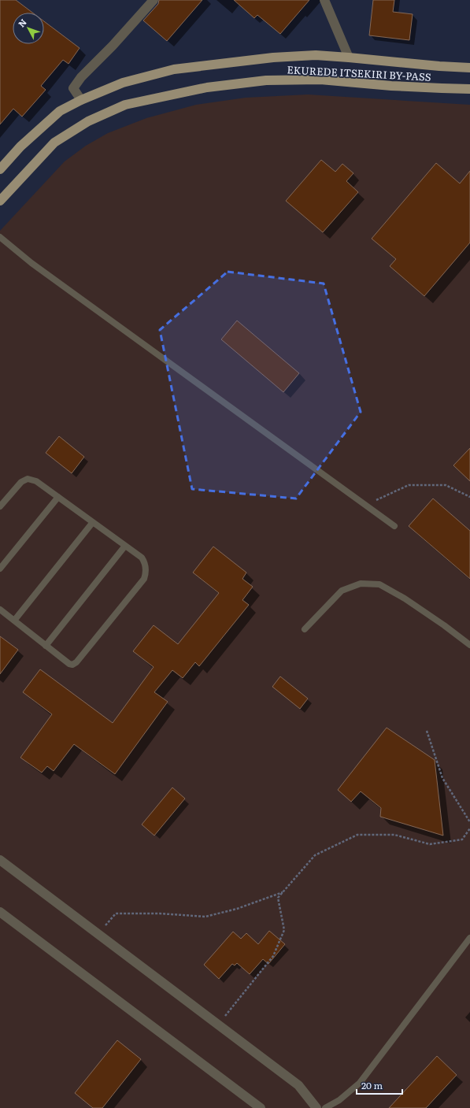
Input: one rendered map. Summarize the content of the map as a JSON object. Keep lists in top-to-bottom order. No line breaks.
{"streets":{"main road":["EKUREDE ITSEKIRI BY-PASS"]},"scale_bar":"20 m","north":"top left"}
